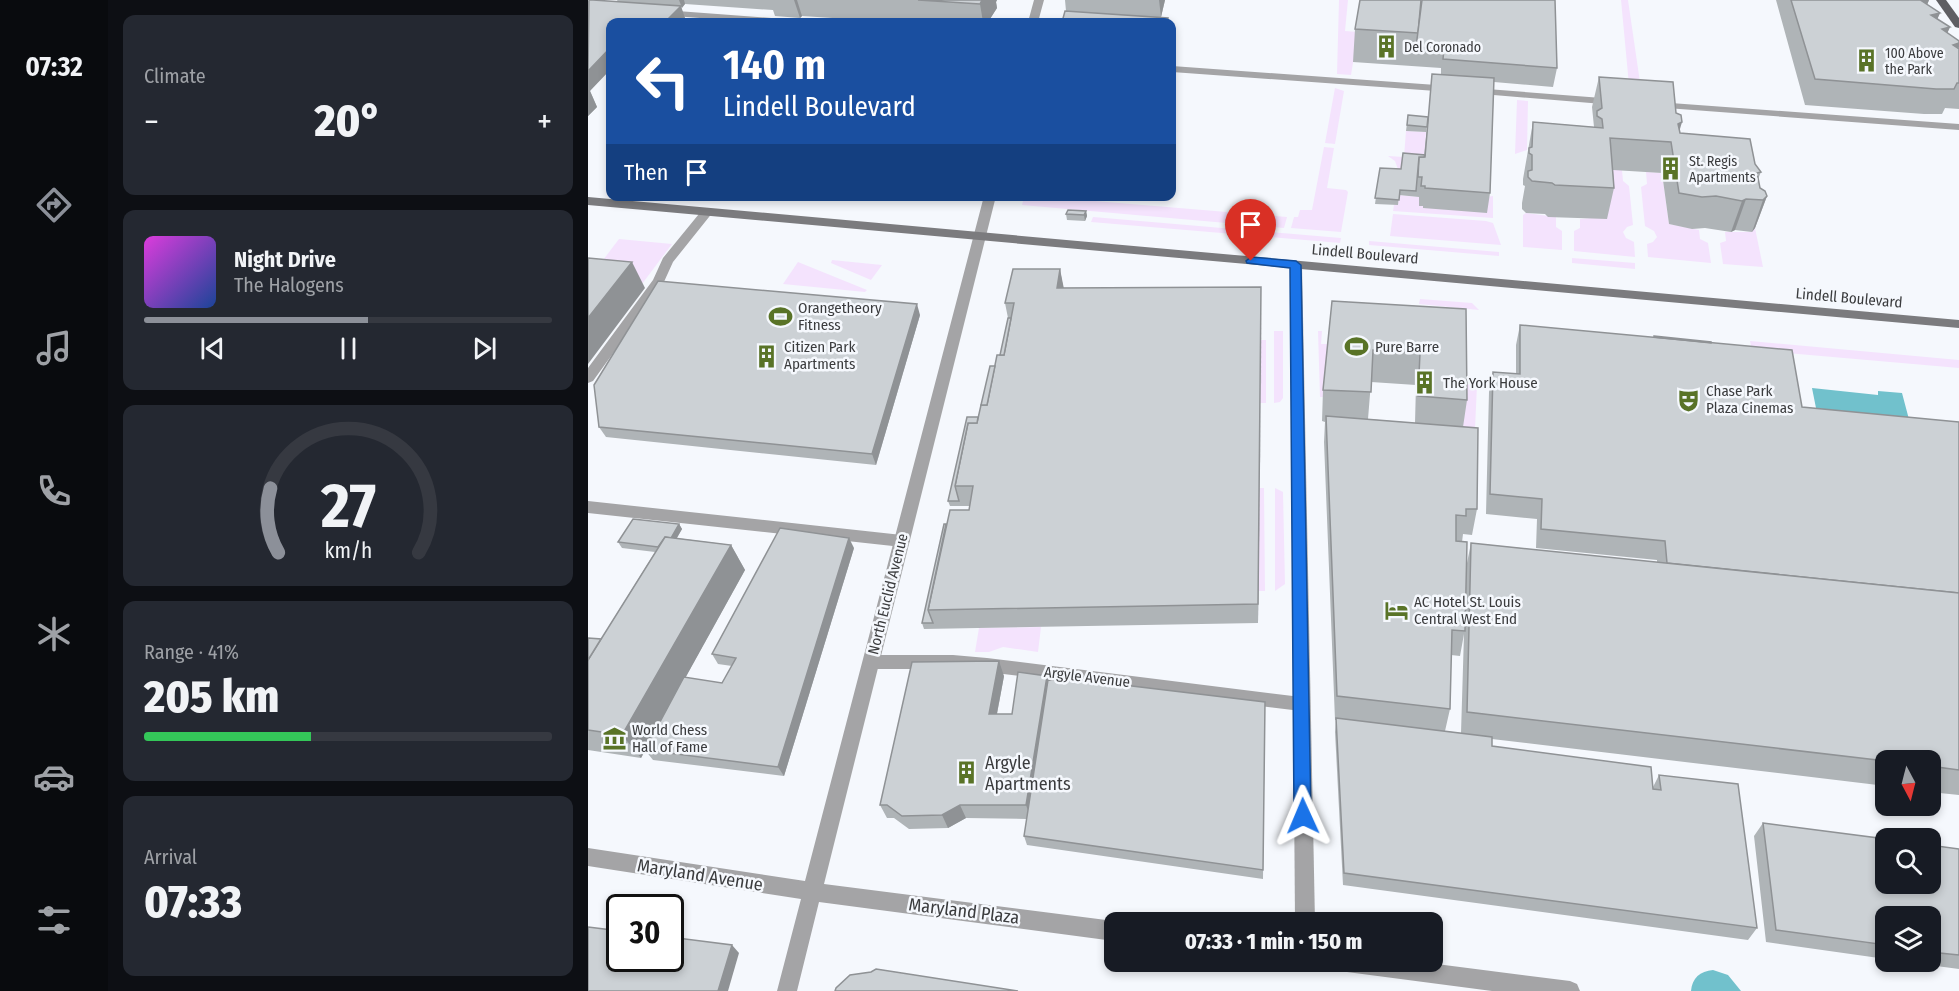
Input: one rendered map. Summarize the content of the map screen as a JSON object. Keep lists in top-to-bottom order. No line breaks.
{"streets":{"main road":["Lindell Boulevard"],"street":["North Euclid Avenue","Argyle Avenue","Maryland Avenue","Maryland Plaza"]},"crossings":[["Lindell Boulevard","North Euclid Avenue"],["North Euclid Avenue","Argyle Avenue"],["North Euclid Avenue","Maryland Avenue"],["North Euclid Avenue","Maryland Plaza"],["Maryland Avenue","Maryland Plaza"]],"places":{"building":["Del Coronado","100 Above the Park","St. Regis Apartments","Citizen Park Apartments","The York House","Argyle Apartments"],"sports":["Orangetheory Fitness","Pure Barre"],"theatre":["Chase Park Plaza Cinemas"],"hotel":["AC Hotel St. Louis Central West End"],"museum":["World Chess Hall of Fame"]},"north":"bottom","page":{"tabs":"07:32","tile":["Climate",["Range · 41%","205 km"],["Arrival","07:33"]],"turn":["140 m","Lindell Boulevard"],"heat":["−","20°","+"],"then":"Then","song":["Night Drive","The Halogens"],"limit":"30","trip":"07:33 · 1 min · 150 m","gauge":["27","km/h"]}}
